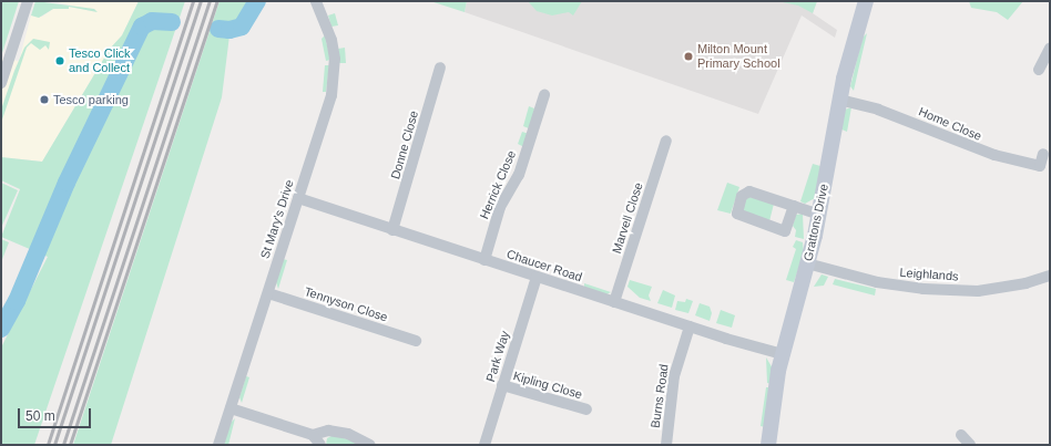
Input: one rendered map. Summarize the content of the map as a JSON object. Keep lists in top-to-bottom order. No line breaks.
{"streets":{"street":["Home Close","Donne Close","Herrick Close","Marvell Close","St Mary's Drive","Grattons Drive","Chaucer Road","Leighlands","Tennyson Close","Park Way","Kipling Close","Burns Road"]},"crossings":[["Home Close","Grattons Drive"],["Donne Close","Chaucer Road"],["Herrick Close","Chaucer Road"],["Marvell Close","Chaucer Road"],["St Mary's Drive","Chaucer Road"],["St Mary's Drive","Tennyson Close"],["Grattons Drive","Chaucer Road"],["Grattons Drive","Leighlands"],["Chaucer Road","Park Way"],["Chaucer Road","Burns Road"],["Park Way","Kipling Close"]],"places":["Milton Mount Primary School","Tesco Click and Collect","Tesco parking"],"scale_bar":"50 m"}
